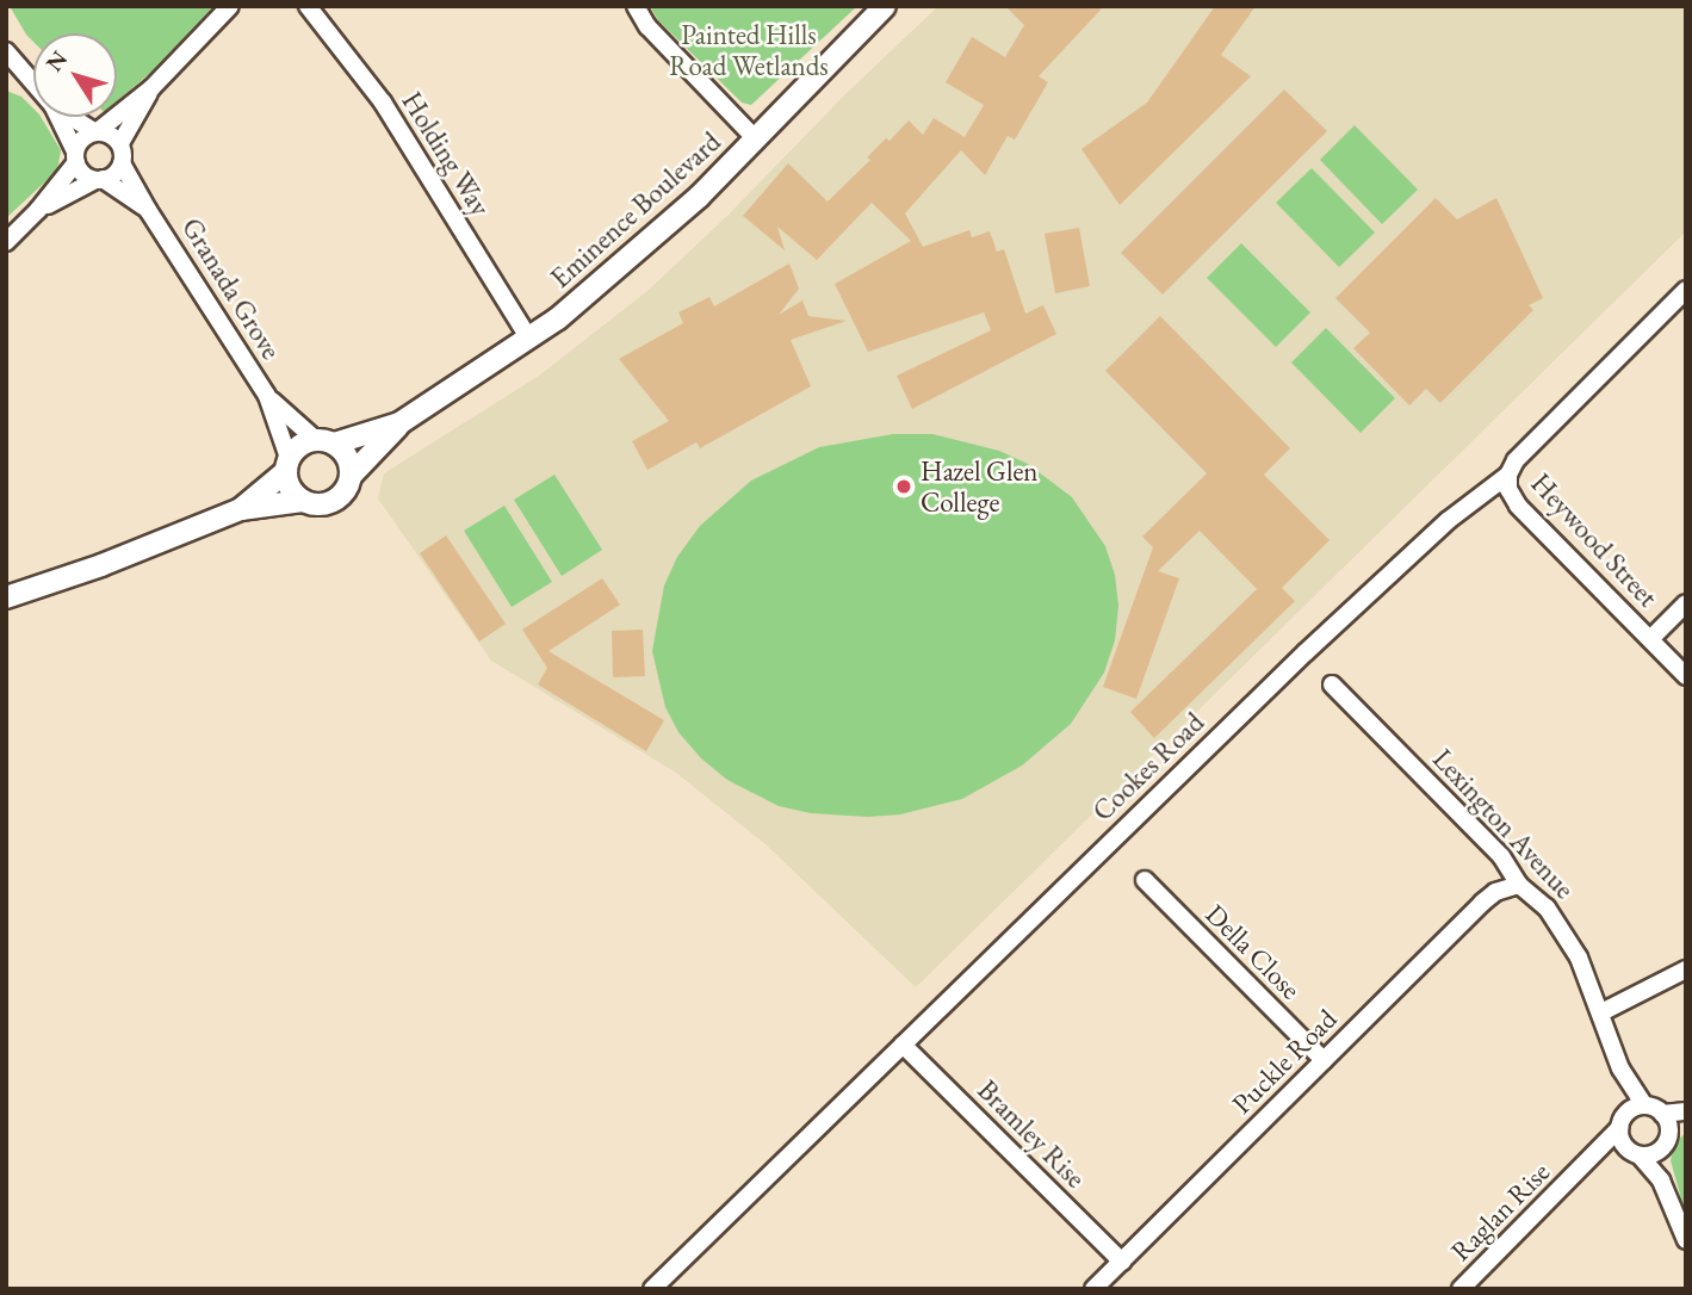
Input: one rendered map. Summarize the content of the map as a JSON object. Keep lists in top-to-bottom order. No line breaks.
{"streets":{"street":["Holding Way","Eminence Boulevard","Granada Grove","Heywood Street","Cookes Road","Lexington Avenue","Della Close","Puckle Road","Bramley Rise","Raglan Rise"]},"crossings":[["Holding Way","Eminence Boulevard"],["Eminence Boulevard","Granada Grove"],["Heywood Street","Cookes Road"],["Cookes Road","Bramley Rise"],["Lexington Avenue","Puckle Road"],["Lexington Avenue","Raglan Rise"],["Della Close","Puckle Road"],["Puckle Road","Bramley Rise"]],"parks":["Painted Hills Road Wetlands"],"places":["Hazel Glen College"],"north":"top left"}
